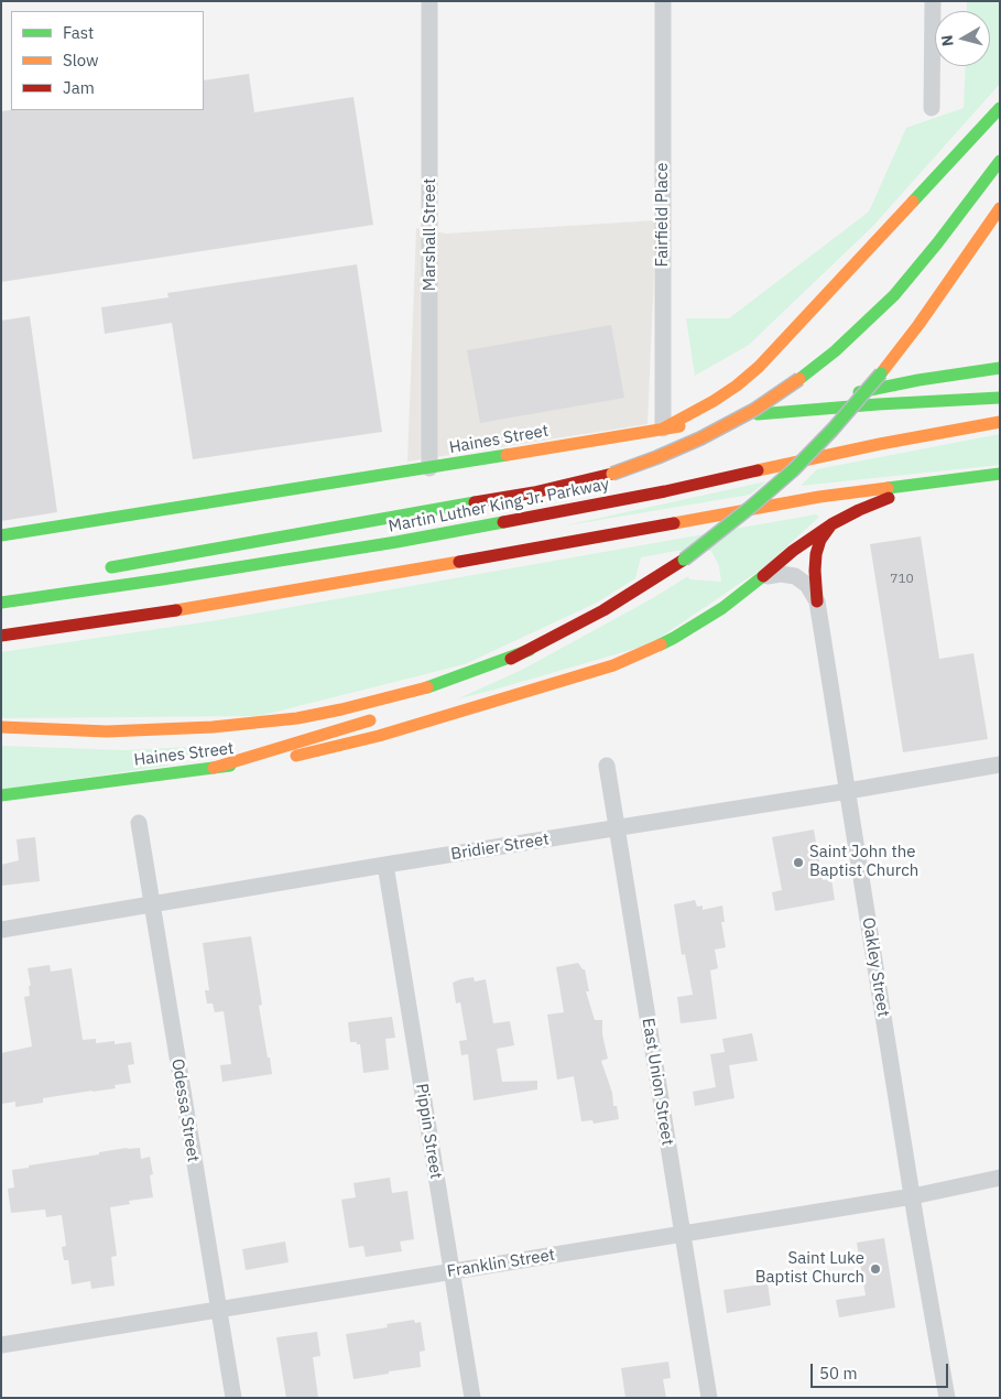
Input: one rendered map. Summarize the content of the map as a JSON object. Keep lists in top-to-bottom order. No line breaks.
{"streets":{"main road":["Haines Street","Martin Luther King Jr. Parkway"],"street":["Fairfield Place","Marshall Street","Bridier Street","Oakley Street","East Union Street","Odessa Street","Pippin Street","Franklin Street"]},"crossings":[["Fairfield Place","Haines Street"],["Marshall Street","Haines Street"],["Haines Street","Oakley Street"],["Bridier Street","Oakley Street"],["Bridier Street","East Union Street"],["Bridier Street","Odessa Street"],["Bridier Street","Pippin Street"],["Oakley Street","Franklin Street"],["East Union Street","Franklin Street"],["Odessa Street","Franklin Street"],["Pippin Street","Franklin Street"]],"places":["Saint John the Baptist Church","Saint Luke Baptist Church"],"house_numbers":["710"],"legend":["Fast","Slow","Jam"],"scale_bar":"50 m","north":"left"}
